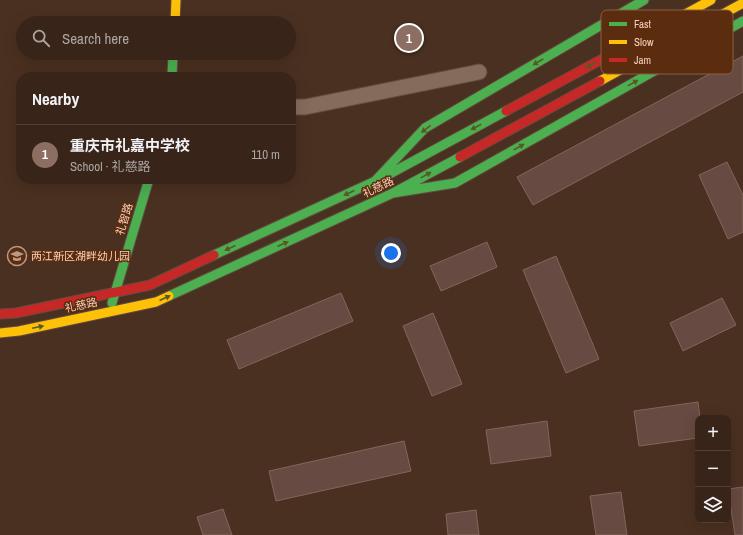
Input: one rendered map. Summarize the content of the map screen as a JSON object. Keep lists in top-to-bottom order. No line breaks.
{"streets":{"main road":["礼慈路","礼智路"]},"crossings":[["礼慈路","礼智路"]],"places":{"school or university":["两江新区湖畔幼儿园"]},"legend":["Fast","Slow","Jam"],"page":{"search":"Search here","pins":"1","heading":"Nearby","list":[{"mark":"1","name":"重庆市礼嘉中学校","note":"School · 礼慈路","value":"110 m"}],"map_buttons":["+","−"]}}
